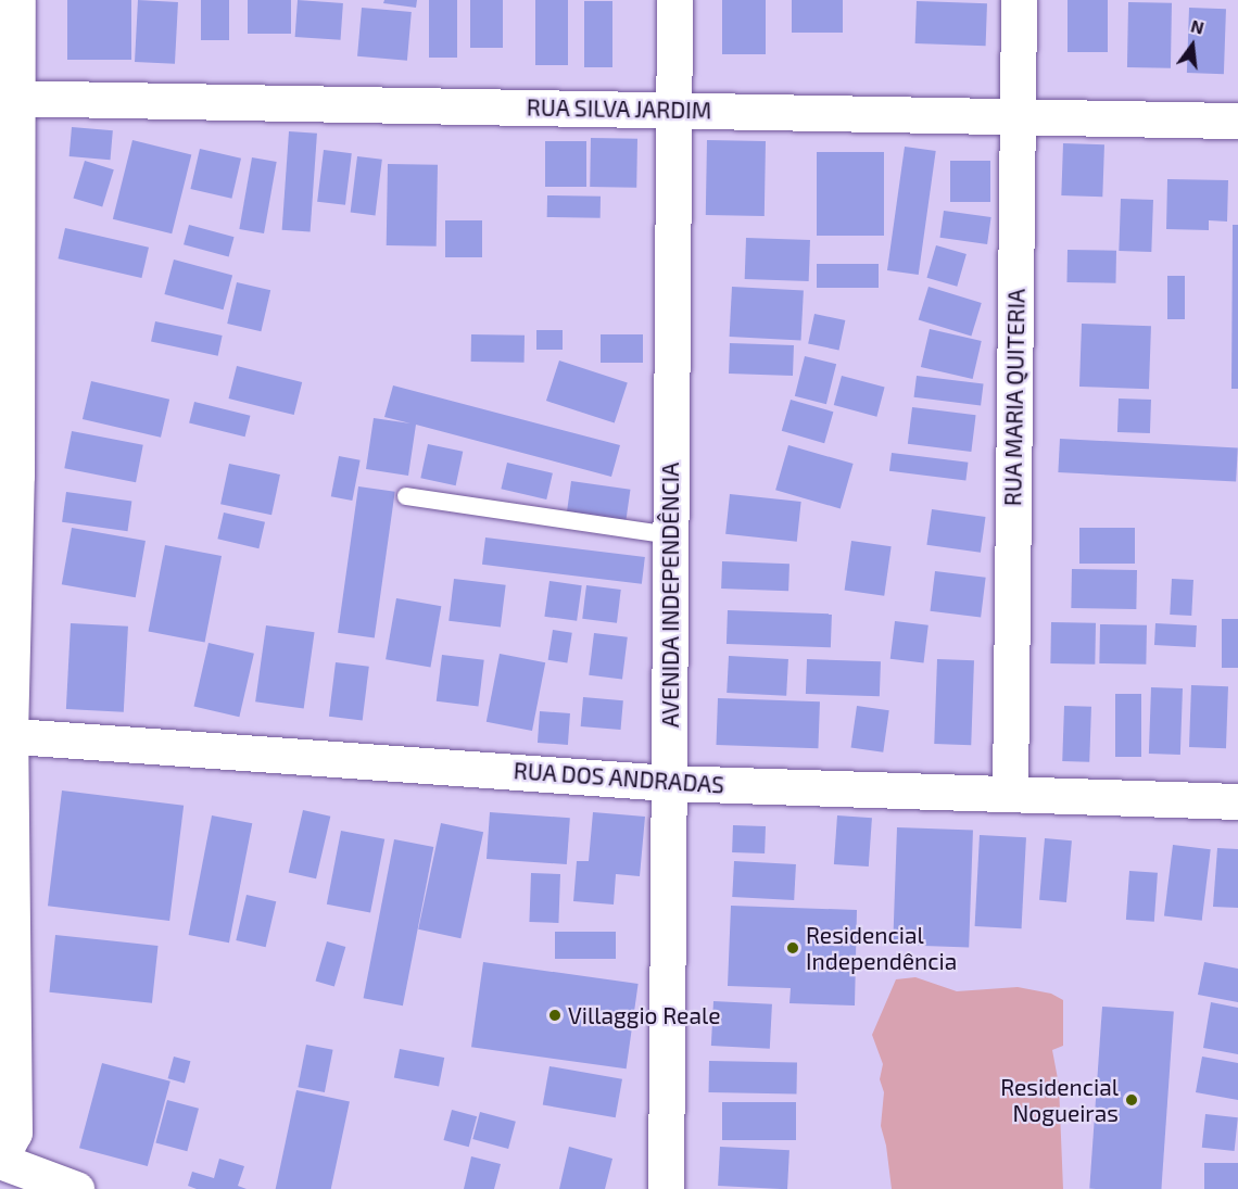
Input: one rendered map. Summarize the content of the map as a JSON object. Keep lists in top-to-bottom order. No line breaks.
{"streets":{"street":["RUA SILVA JARDIM","RUA MARIA QUITERIA","AVENIDA INDEPENDÊNCIA","RUA DOS ANDRADAS"]},"crossings":[["RUA SILVA JARDIM","RUA MARIA QUITERIA"],["RUA SILVA JARDIM","AVENIDA INDEPENDÊNCIA"],["RUA MARIA QUITERIA","RUA DOS ANDRADAS"],["AVENIDA INDEPENDÊNCIA","RUA DOS ANDRADAS"]],"places":["Residencial Independência","Villaggio Reale","Residencial Nogueiras"],"north":"top"}
